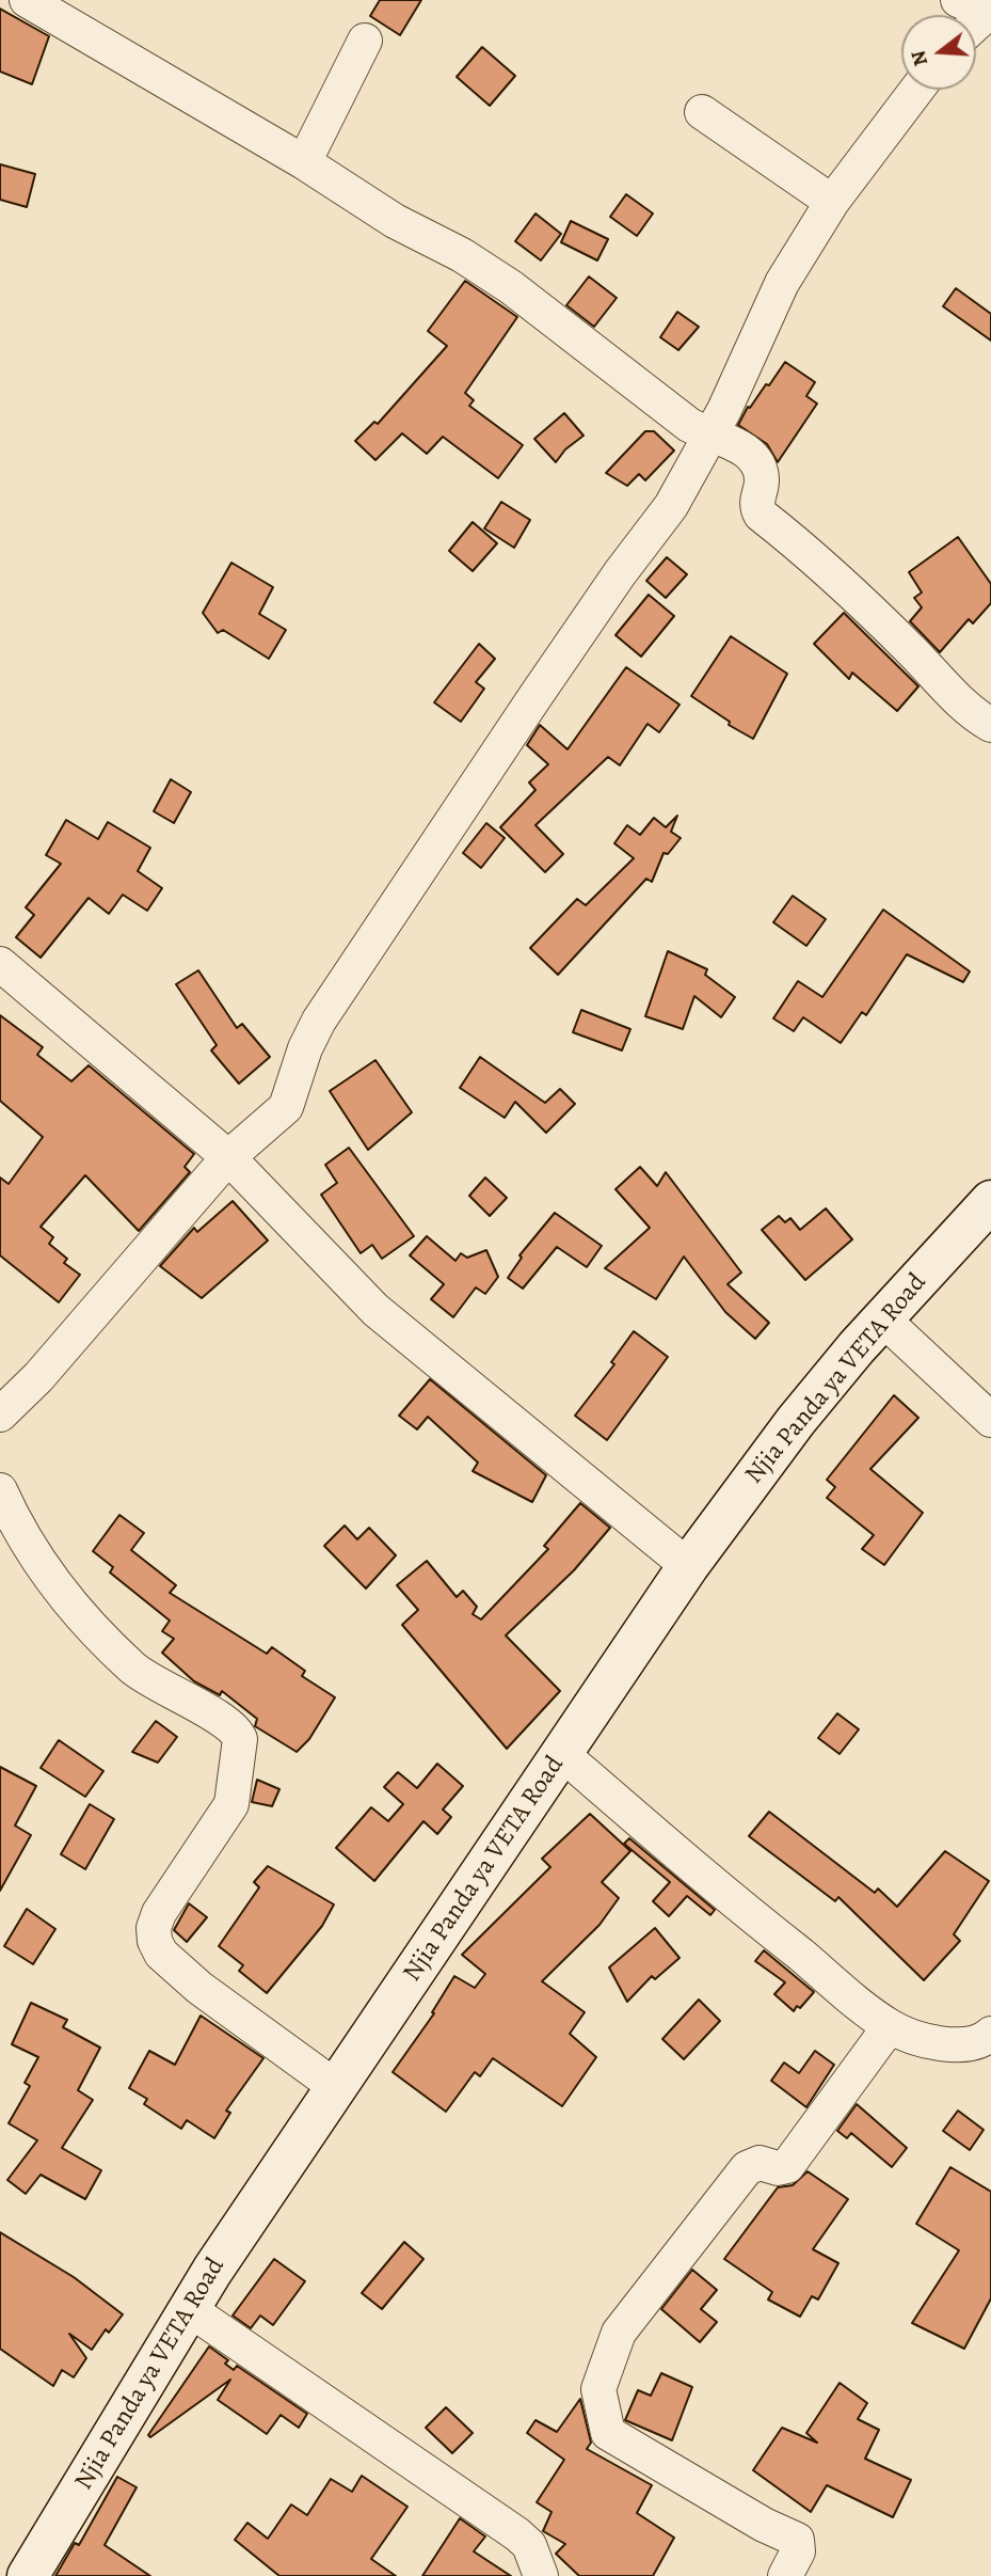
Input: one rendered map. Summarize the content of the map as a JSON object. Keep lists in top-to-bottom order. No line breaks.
{"streets":{"street":["Njia Panda ya VETA Road"]},"north":"left"}
